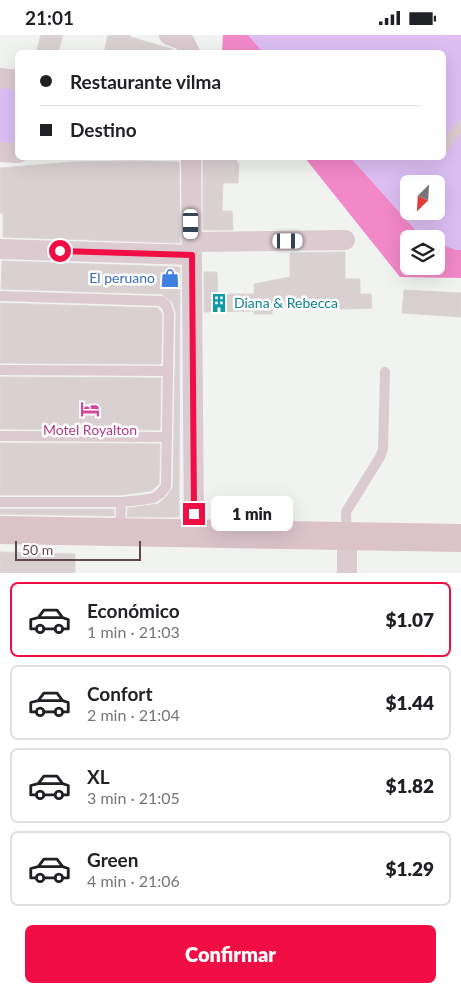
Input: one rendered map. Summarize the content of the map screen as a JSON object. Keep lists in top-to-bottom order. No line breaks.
{"places":{"shop":["El peruano"],"building":["Diana & Rebecca"],"hotel":["Motel Royalton"]},"scale_bar":"50 m","north":"bottom left","page":{"status":"21:01","banner":["Restaurante vilma","Destino"],"bubble":"1 min","scale":"50 m","list":[{"name":"Económico","note":"1 min · 21:03","value":"$1.07"},{"name":"Confort","note":"2 min · 21:04","value":"$1.44"},{"name":"XL","note":"3 min · 21:05","value":"$1.82"},{"name":"Green","note":"4 min · 21:06","value":"$1.29"}],"buttons":"Confirmar"}}
